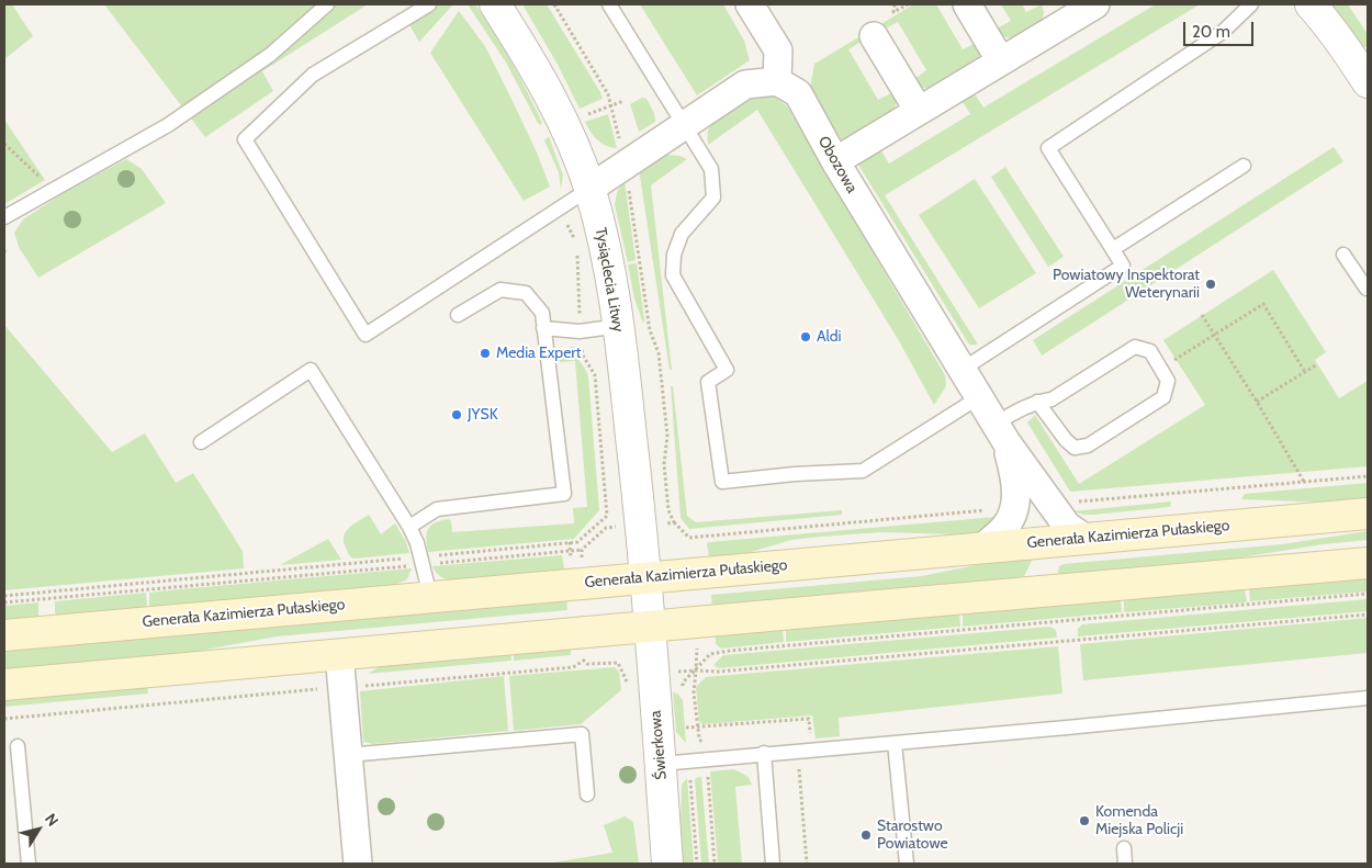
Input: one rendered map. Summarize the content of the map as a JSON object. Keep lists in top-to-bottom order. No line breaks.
{"streets":{"main road":["Generała Kazimierza Pułaskiego"],"street":["Obozowa","Tysiąclecia Litwy","Świerkowa"]},"crossings":[["Obozowa","Generała Kazimierza Pułaskiego"],["Tysiąclecia Litwy","Generała Kazimierza Pułaskiego"],["Tysiąclecia Litwy","Świerkowa"]],"places":["Powiatowy Inspektorat Weterynarii","Aldi","Media Expert","JYSK","Komenda Miejska Policji","Starostwo Powiatowe"],"scale_bar":"20 m","north":"top right"}
